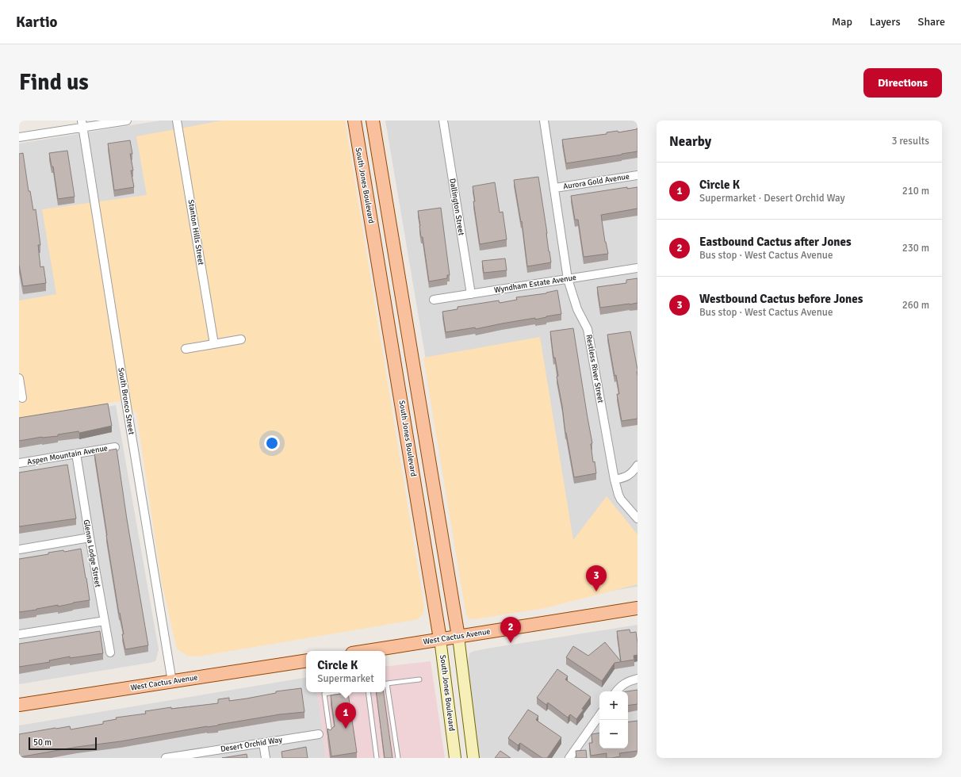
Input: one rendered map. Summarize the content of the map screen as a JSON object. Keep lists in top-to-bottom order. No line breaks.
{"streets":{"main road":["South Jones Boulevard","West Cactus Avenue"],"street":["Aurora Gold Avenue","Dallington Street","Stanton Hills Street","Wyndham Estate Avenue","Restless River Street","South Bronco Street","Aspen Mountain Avenue","Glenna Lodge Street","Desert Orchid Way"]},"crossings":[["Aurora Gold Avenue","Restless River Street"],["South Jones Boulevard","West Cactus Avenue"],["Dallington Street","Wyndham Estate Avenue"],["Wyndham Estate Avenue","Restless River Street"],["South Bronco Street","West Cactus Avenue"],["Aspen Mountain Avenue","Glenna Lodge Street"]],"scale_bar":"50 m","page":{"header":"Kartio","nav":["Map","Layers","Share"],"buttons":"Directions","title":"Find us","heading":["Nearby","3 results"],"list":[{"mark":"1","name":"Circle K","note":"Supermarket · Desert Orchid Way","value":"210 m"},{"mark":"2","name":"Eastbound Cactus after Jones","note":"Bus stop · West Cactus Avenue","value":"230 m"},{"mark":"3","name":"Westbound Cactus before Jones","note":"Bus stop · West Cactus Avenue","value":"260 m"}],"pins":["3","2","1"],"popup":["Circle K","Supermarket"],"map_buttons":["+","−"],"scale":"50 m"}}
